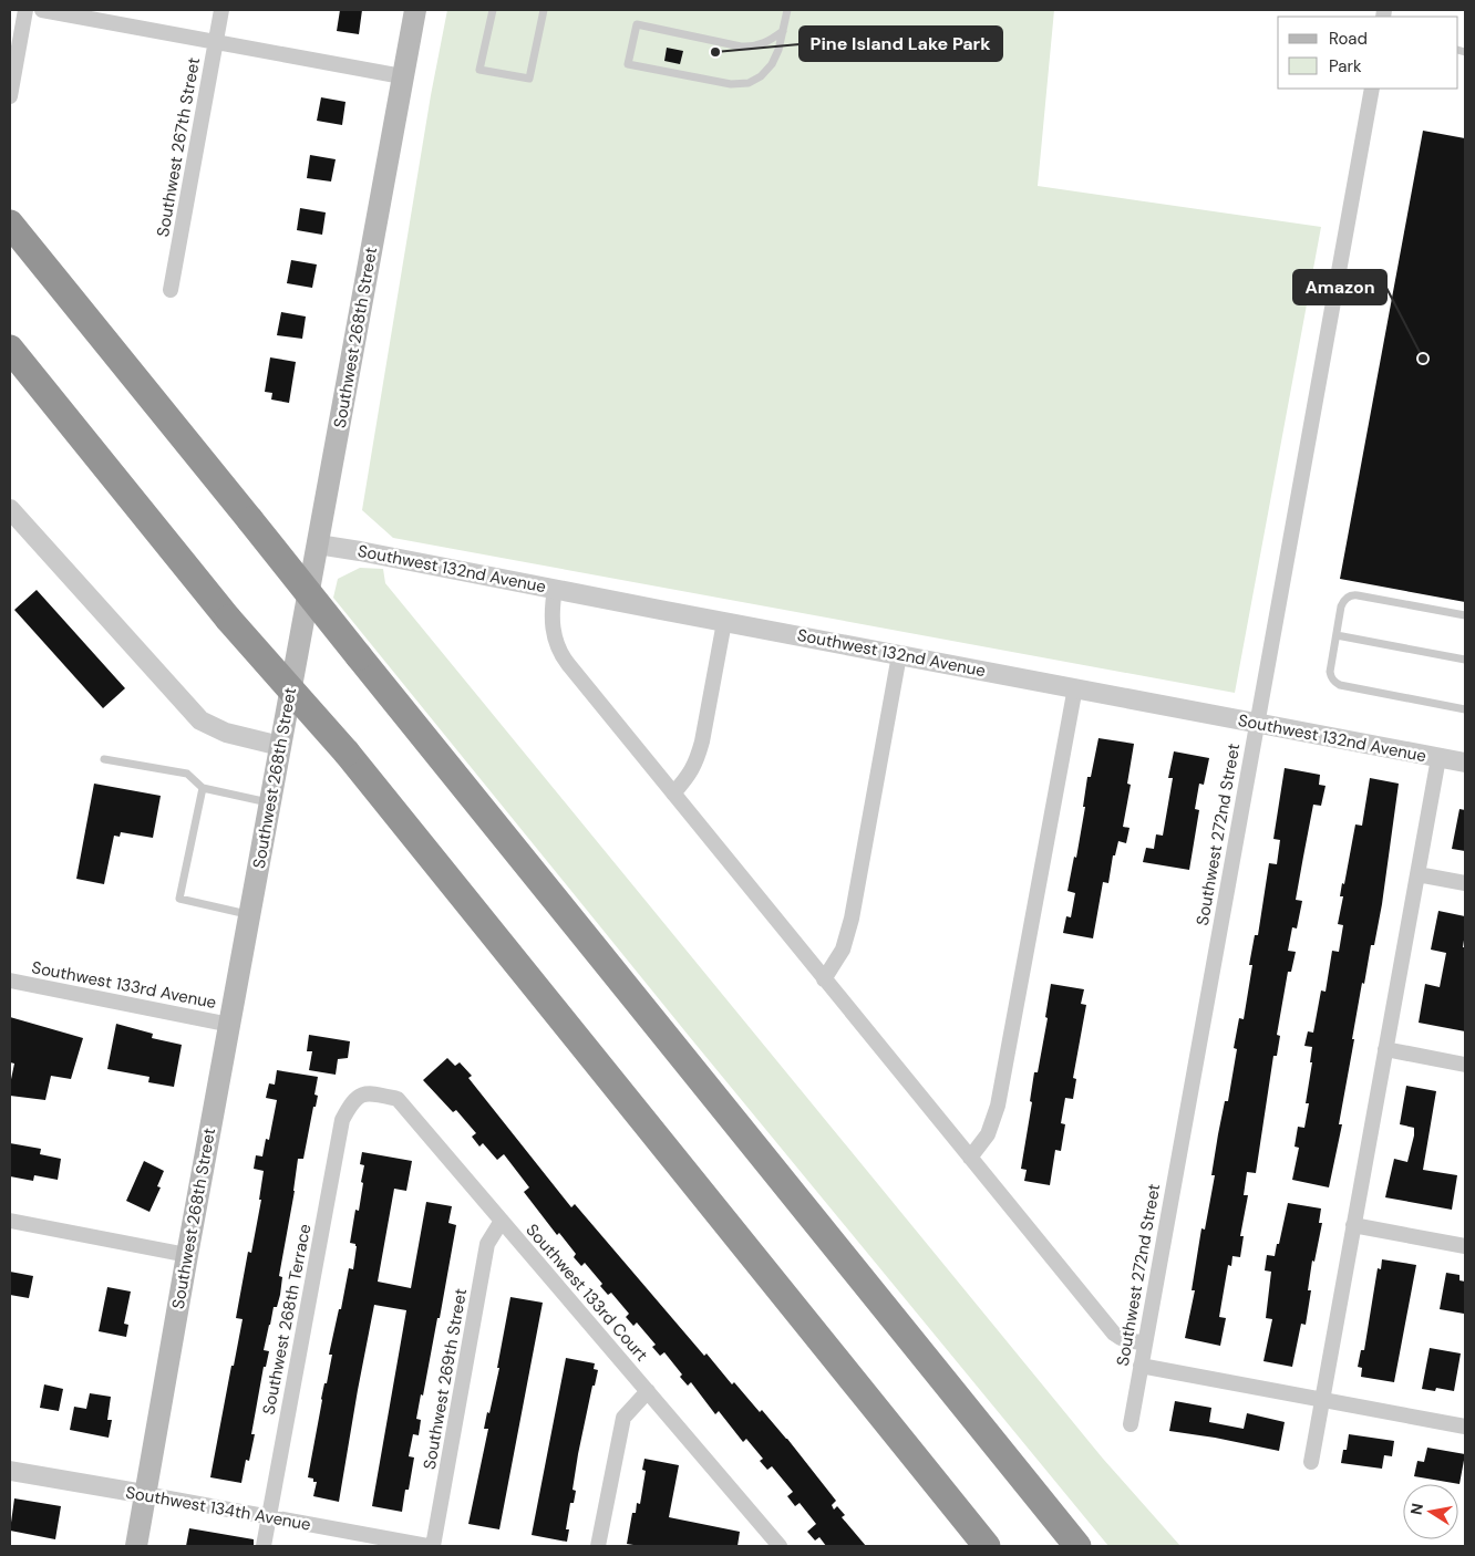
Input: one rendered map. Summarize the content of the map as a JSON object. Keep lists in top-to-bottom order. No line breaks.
{"streets":{"main road":["Southwest 268th Street"],"street":["Southwest 267th Street","Southwest 132nd Avenue","Southwest 272nd Street","Southwest 133rd Avenue","Southwest 133rd Court","Southwest 268th Terrace","Southwest 269th Street","Southwest 134th Avenue"]},"crossings":[["Southwest 268th Street","Southwest 132nd Avenue"],["Southwest 268th Street","Southwest 133rd Avenue"],["Southwest 268th Street","Southwest 134th Avenue"],["Southwest 132nd Avenue","Southwest 272nd Street"],["Southwest 133rd Court","Southwest 268th Terrace"],["Southwest 133rd Court","Southwest 269th Street"],["Southwest 268th Terrace","Southwest 134th Avenue"]],"places":["Pine Island Lake Park","Amazon"],"legend":["Road","Park"],"north":"left"}
